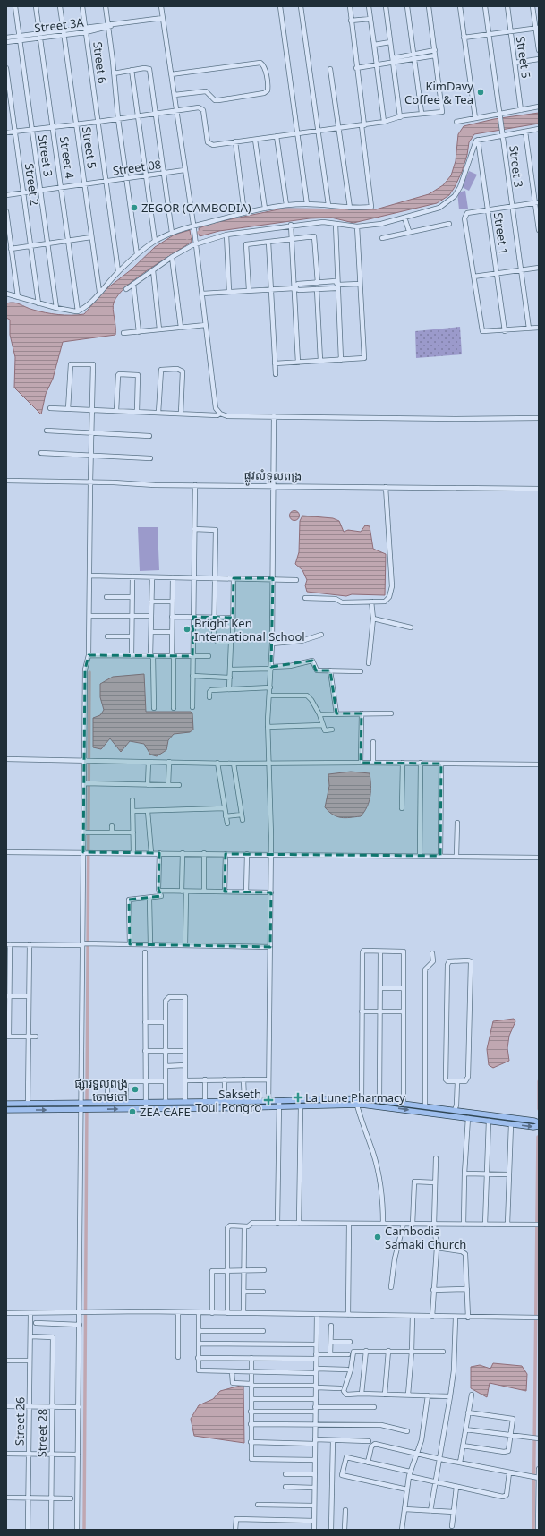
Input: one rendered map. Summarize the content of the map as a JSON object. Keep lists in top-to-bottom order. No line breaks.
{"streets":{"street":["Street 3A","Street 5","Street 6","Street 3","Street 4","Street 08","Street 2","Street 1","ផ្លូវលំទួលពង្រ","Street 26","Street 28"]},"crossings":[["Street 3A","Street 5"],["Street 3A","Street 6"],["Street 3A","Street 3"],["Street 3A","Street 4"],["Street 5","Street 08"],["Street 6","Street 08"],["Street 3","Street 08"],["Street 4","Street 08"],["Street 08","Street 2"],["Street 26","Street 28"]],"places":{"other":["KimDavy Coffee & Tea","ZEGOR (CAMBODIA)","Bright Ken International School","ផ្សារទួលពង្រ ចោមចៅ","ZEA CAFE","Cambodia Samaki Church"],"health":["La Lune Pharmacy","Sakseth Toul Pongro"]}}
